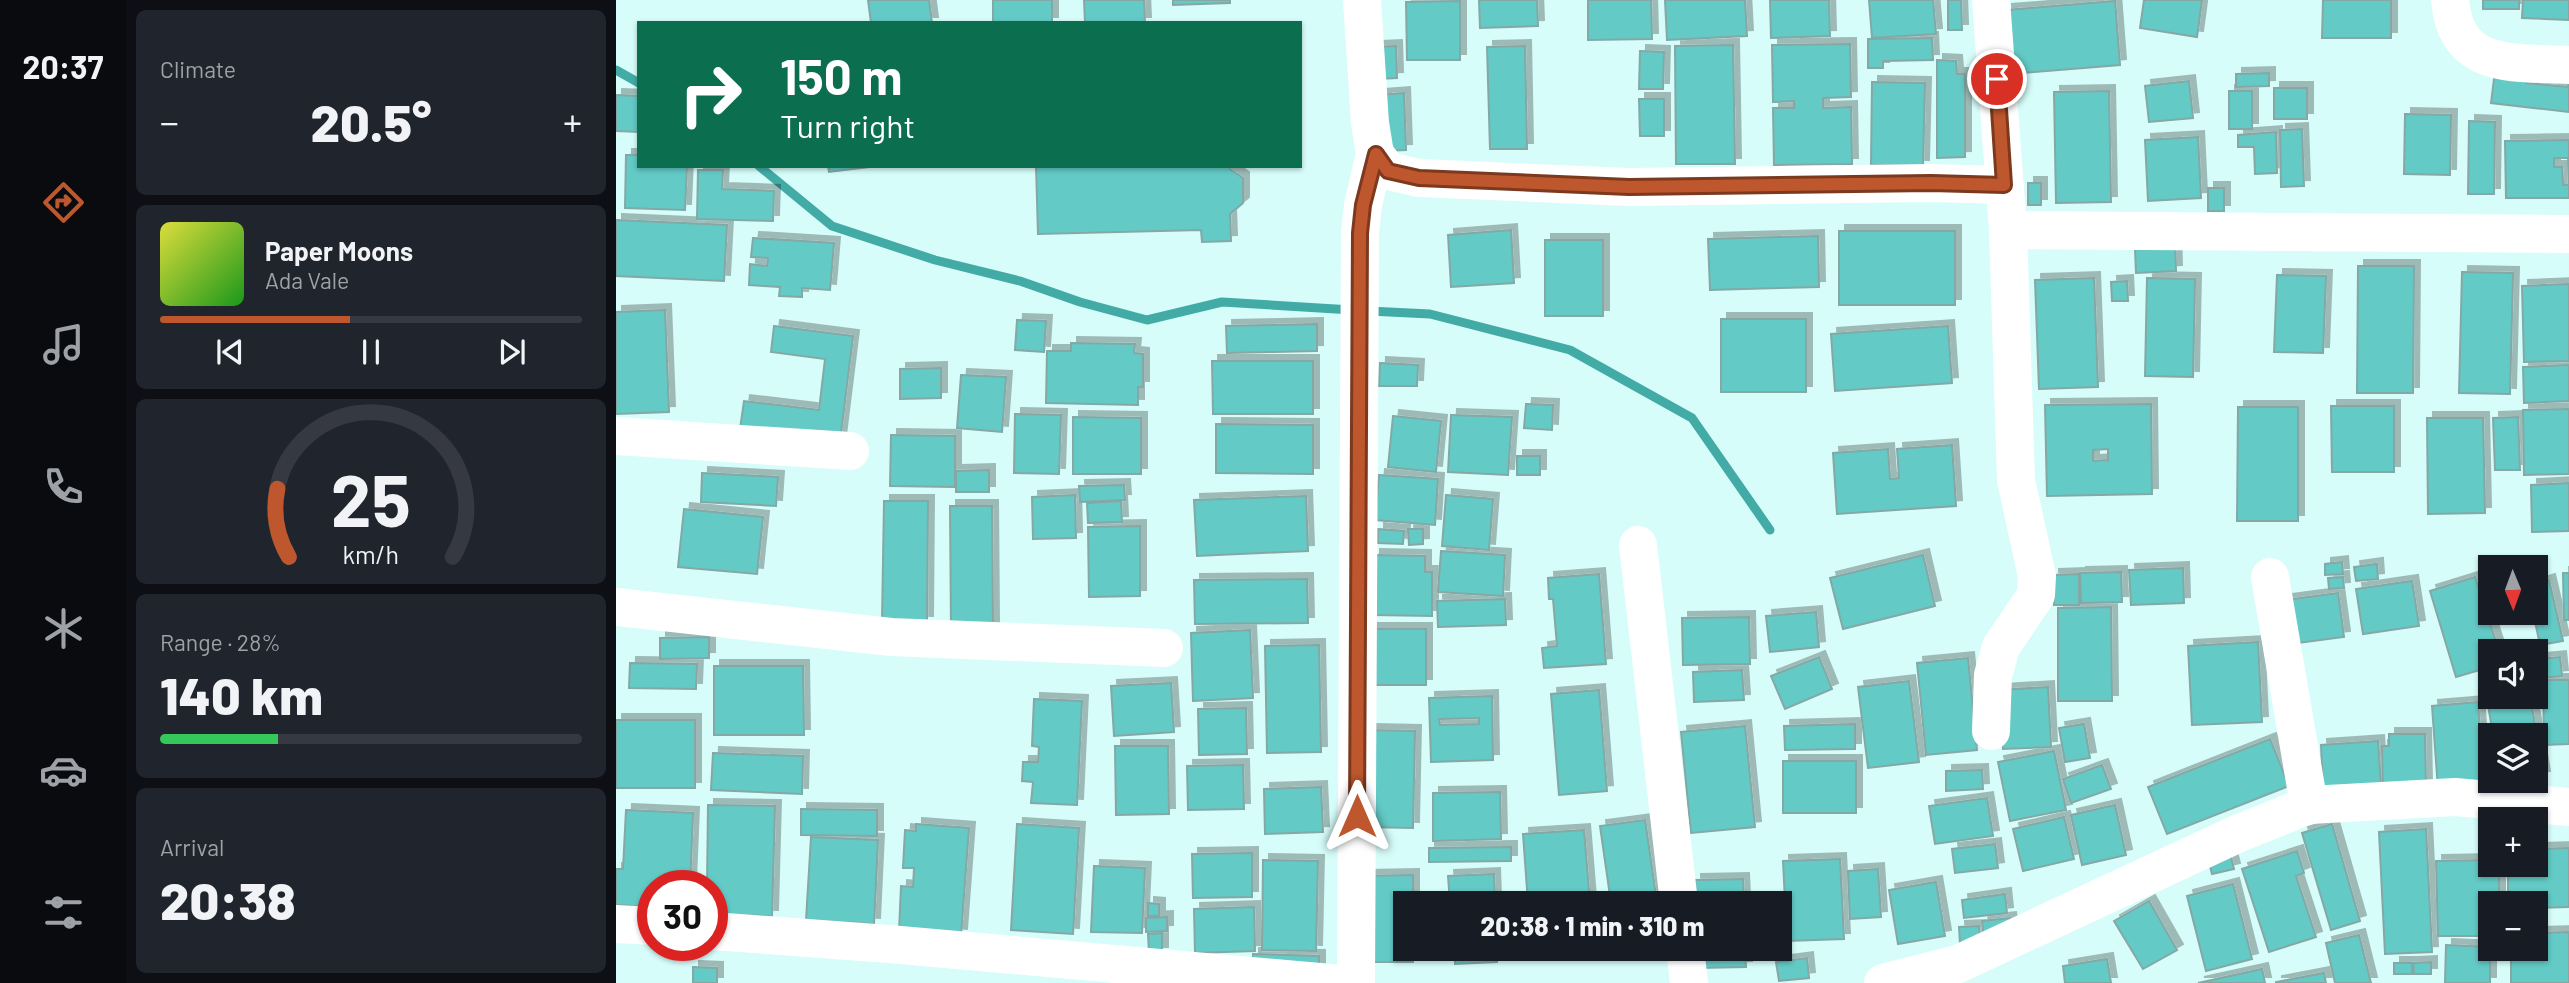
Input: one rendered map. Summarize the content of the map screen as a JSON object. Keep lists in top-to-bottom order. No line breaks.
{"north":"bottom","page":{"tabs":"20:37","tile":["Climate",["Range · 28%","140 km"],["Arrival","20:38"]],"turn":["150 m","Turn right"],"heat":["−","20.5°","+"],"song":["Paper Moons","Ada Vale"],"map_buttons":["+","−"],"limit":"30","trip":"20:38 · 1 min · 310 m","gauge":["25","km/h"]}}
